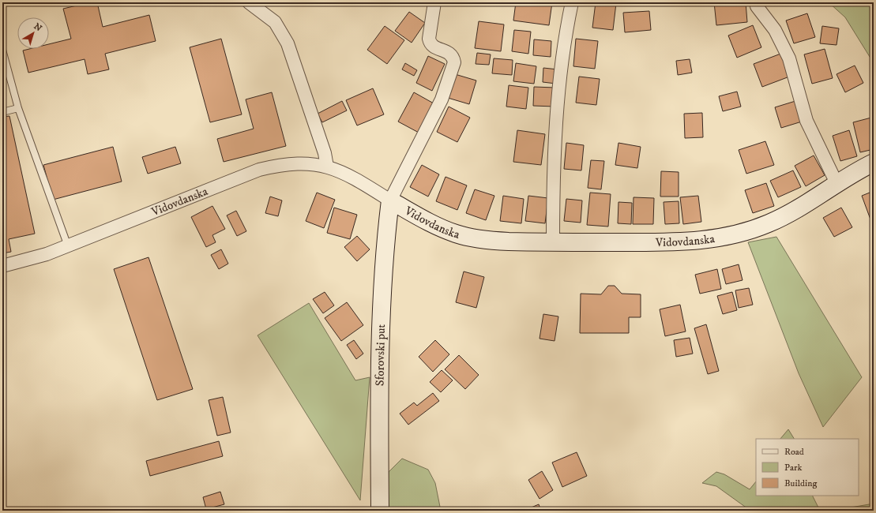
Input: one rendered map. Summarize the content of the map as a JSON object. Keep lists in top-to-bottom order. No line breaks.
{"streets":{"street":["Vidovdanska","Sforovski put"]},"crossings":[["Vidovdanska","Sforovski put"]],"legend":["Road","Park","Building"],"north":"top right"}
